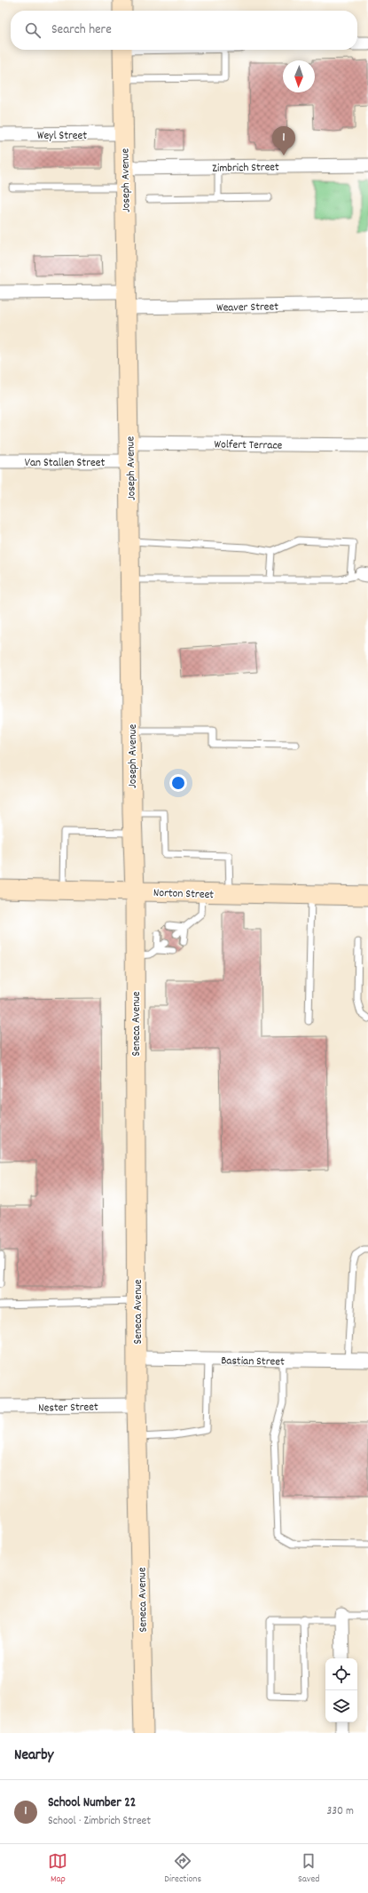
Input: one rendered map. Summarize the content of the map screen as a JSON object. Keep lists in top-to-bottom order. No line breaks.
{"streets":{"main road":["Joseph Avenue","Norton Street","Seneca Avenue"],"street":["Weyl Street","Zimbrich Street","Weaver Street","Wolfert Terrace","Van Stallen Street","Bastian Street","Nester Street"]},"crossings":[["Weyl Street","Joseph Avenue"],["Zimbrich Street","Joseph Avenue"],["Joseph Avenue","Weaver Street"],["Joseph Avenue","Wolfert Terrace"],["Joseph Avenue","Van Stallen Street"],["Joseph Avenue","Norton Street"],["Joseph Avenue","Seneca Avenue"],["Norton Street","Seneca Avenue"],["Seneca Avenue","Bastian Street"],["Seneca Avenue","Nester Street"]],"north":"bottom","page":{"search":"Search here","pins":"1","heading":"Nearby","list":[{"mark":"1","name":"School Number 22","note":"School · Zimbrich Street","value":"330 m"}],"nav":["Map","Directions","Saved"]}}
